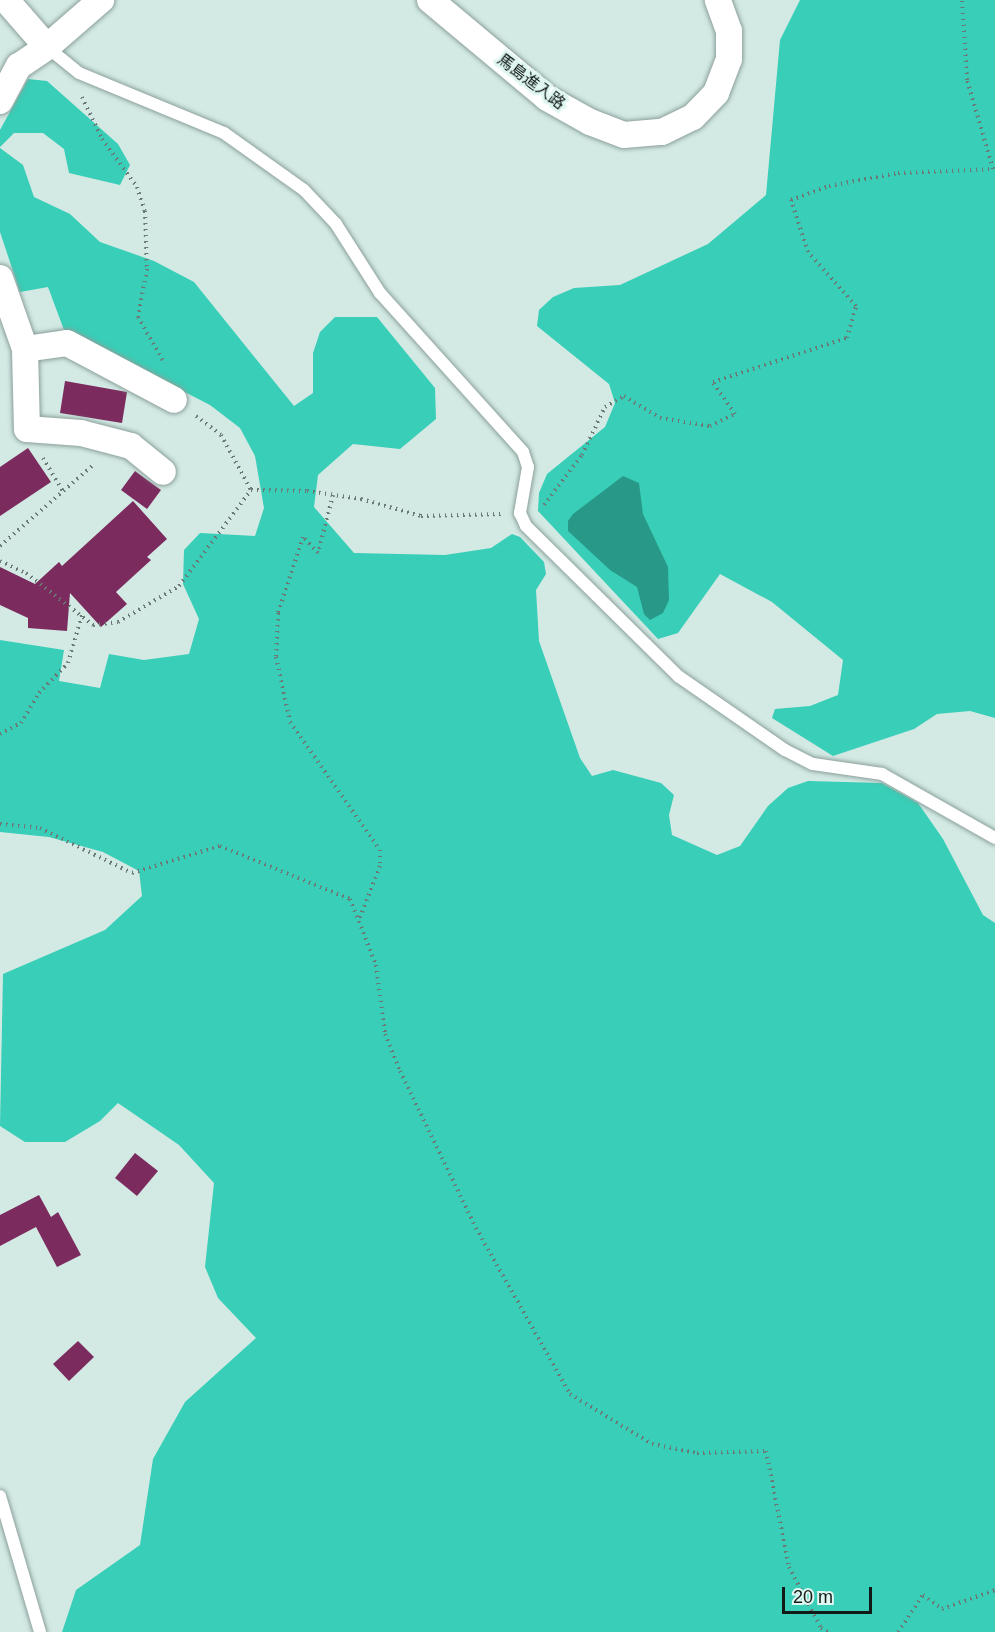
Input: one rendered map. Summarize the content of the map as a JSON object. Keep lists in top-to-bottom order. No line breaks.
{"streets":{"street":["馬島進入路"]},"scale_bar":"20 m"}
